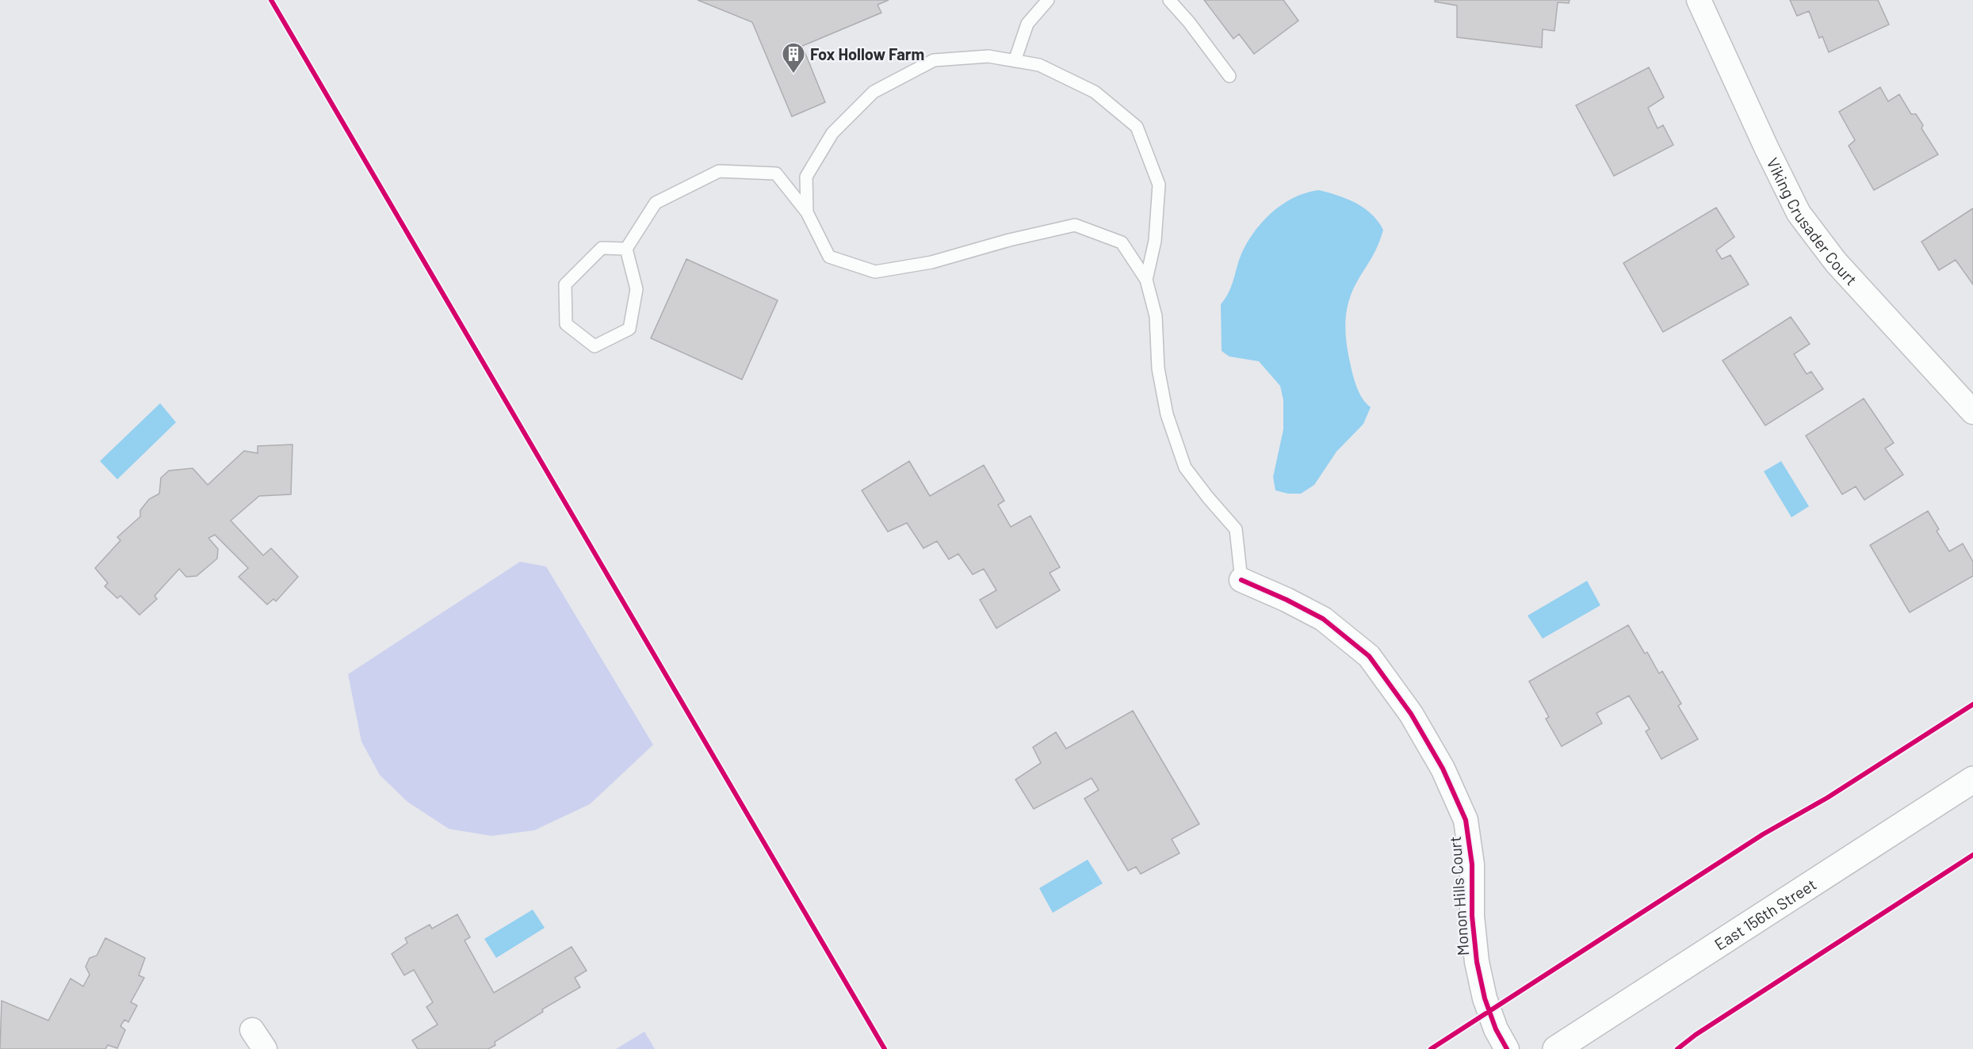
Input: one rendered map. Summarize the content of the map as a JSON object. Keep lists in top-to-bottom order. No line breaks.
{"streets":{"street":["Viking Crusader Court","Monon Hills Court","East 156th Street"]},"places":{"building":["Fox Hollow Farm"]}}
